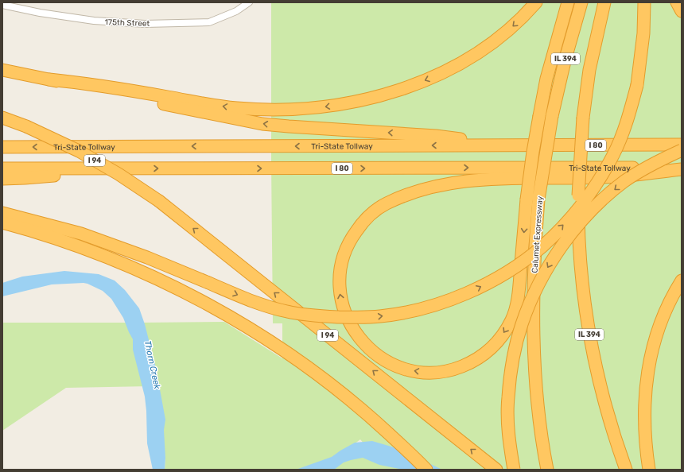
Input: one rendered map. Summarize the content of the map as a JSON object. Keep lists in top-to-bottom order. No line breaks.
{"streets":{"highway":["IL 394","I 80","Tri-State Tollway","I 94","Calumet Expressway"],"street":["175th Street"]},"water":["Thorn Creek"]}
